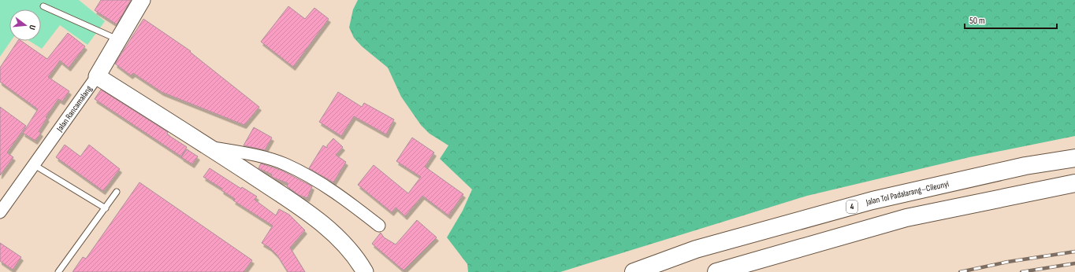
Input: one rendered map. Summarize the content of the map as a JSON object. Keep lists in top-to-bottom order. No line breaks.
{"streets":{"highway":["Jalan Tol Padalarang–Cileunyi","4"],"street":["Jalan Rancamalang"]},"scale_bar":"50 m","north":"right"}
